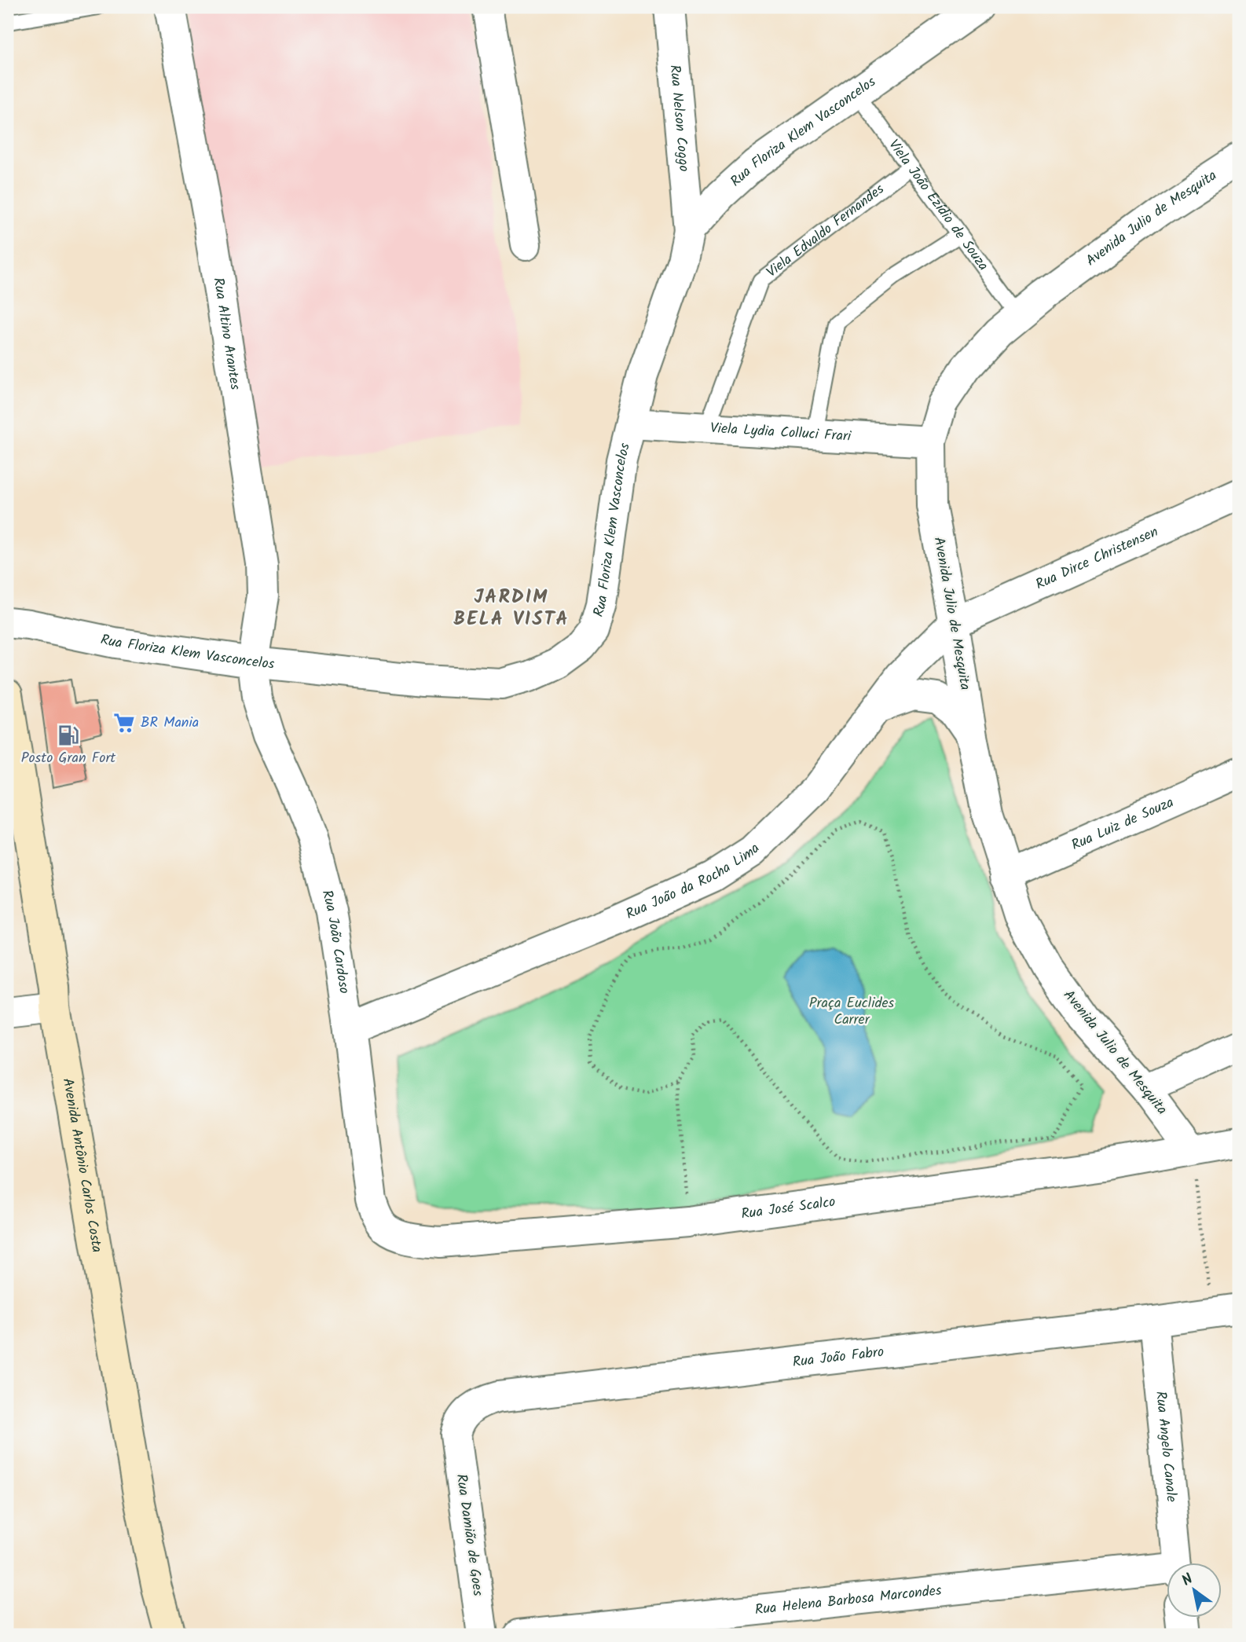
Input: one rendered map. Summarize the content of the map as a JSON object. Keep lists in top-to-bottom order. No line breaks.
{"streets":{"main road":["Avenida Antônio Carlos Costa"],"street":["Rua Nelson Coggo","Rua Floriza Klem Vasconcelos","Avenida Julio de Mesquita","Rua Altino Arantes","Viela Lydia Colluci Frari","Rua Dirce Christensen","Rua Luiz de Souza","Rua João da Rocha Lima","Rua João Cardoso","Rua José Scalco","Rua João Fabro","Rua Angelo Canale","Rua Damião de Goes","Rua Helena Barbosa Marcondes"],"lane":["Viela João Ezídio de Souza","Viela Edvaldo Fernandes"]},"crossings":[["Rua Nelson Coggo","Rua Floriza Klem Vasconcelos"],["Rua Floriza Klem Vasconcelos","Viela João Ezídio de Souza"],["Rua Floriza Klem Vasconcelos","Rua Altino Arantes"],["Rua Floriza Klem Vasconcelos","Viela Lydia Colluci Frari"],["Rua Floriza Klem Vasconcelos","Rua João Cardoso"],["Viela João Ezídio de Souza","Avenida Julio de Mesquita"],["Viela João Ezídio de Souza","Viela Edvaldo Fernandes"],["Avenida Julio de Mesquita","Viela Lydia Colluci Frari"],["Avenida Julio de Mesquita","Rua Dirce Christensen"],["Avenida Julio de Mesquita","Rua Luiz de Souza"],["Avenida Julio de Mesquita","Rua João da Rocha Lima"],["Avenida Julio de Mesquita","Rua José Scalco"],["Viela Edvaldo Fernandes","Viela Lydia Colluci Frari"],["Rua Altino Arantes","Rua João Cardoso"],["Rua Dirce Christensen","Rua João da Rocha Lima"],["Rua João da Rocha Lima","Rua João Cardoso"],["Rua João Cardoso","Rua José Scalco"],["Rua João Fabro","Rua Angelo Canale"],["Rua João Fabro","Rua Damião de Goes"]],"districts":["JARDIM BELA VISTA"],"parks":["Praça Euclides Carrer"],"places":{"supermarket":["BR Mania"],"fuel station":["Posto Gran Fort"]},"north":"top left"}
